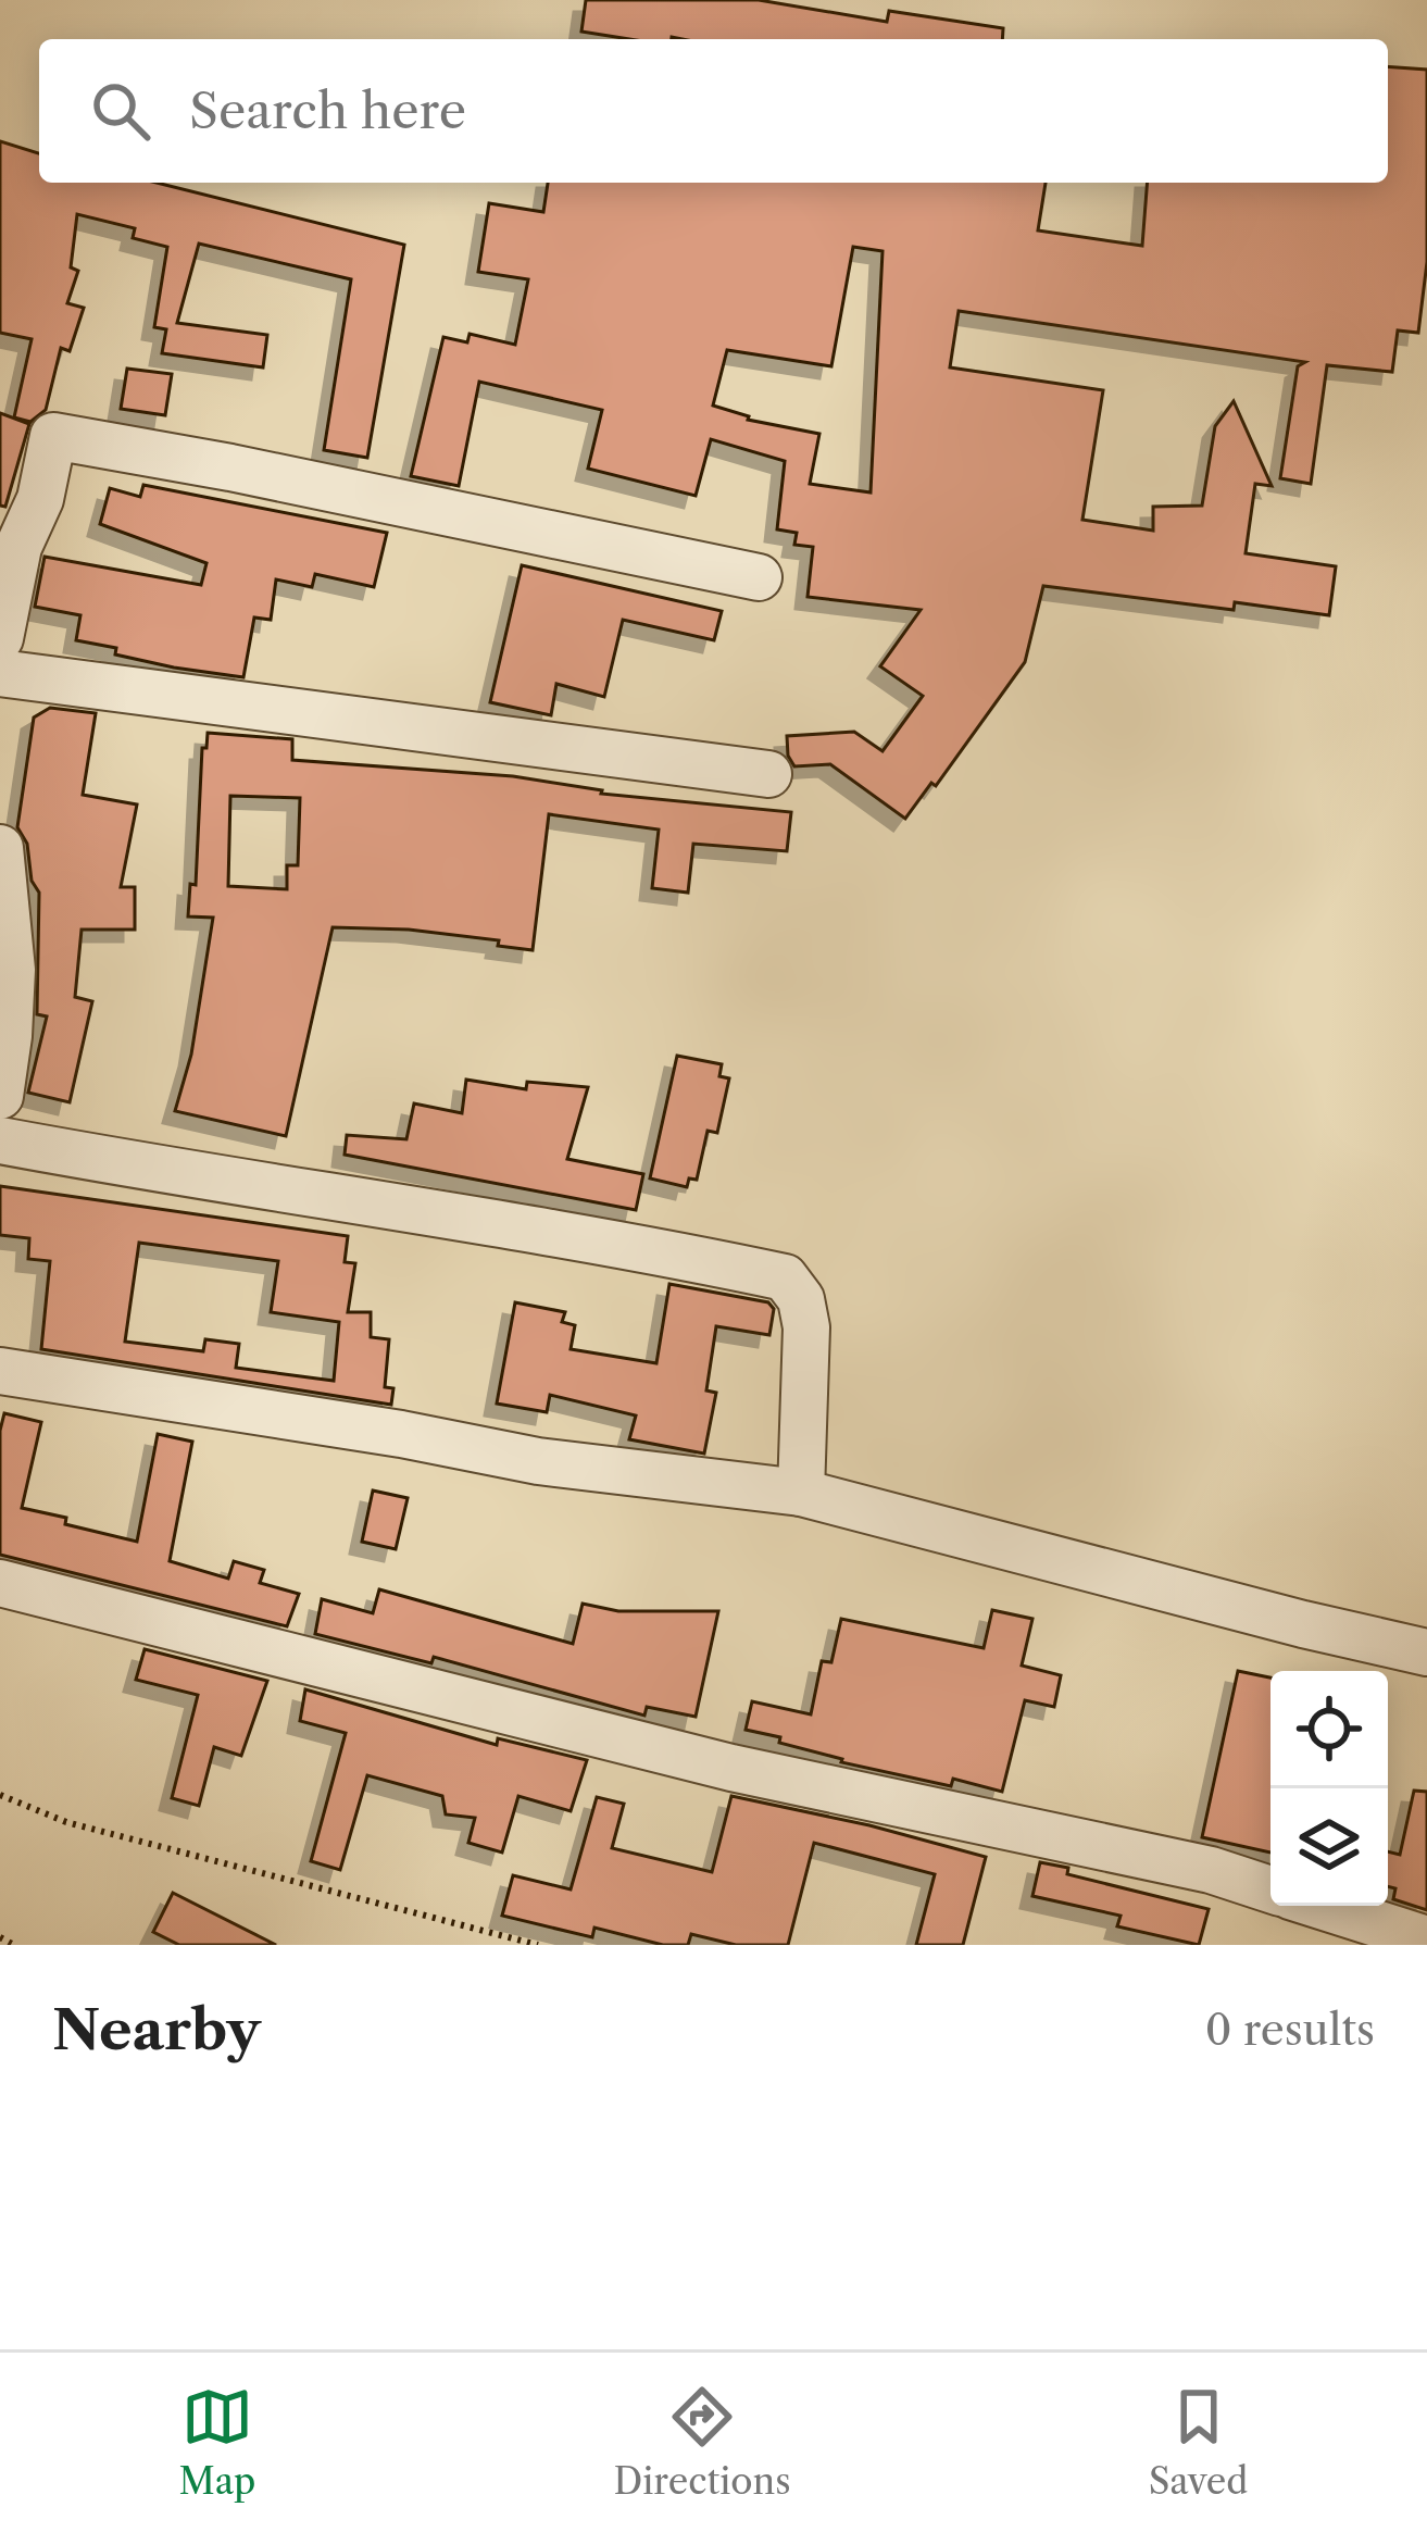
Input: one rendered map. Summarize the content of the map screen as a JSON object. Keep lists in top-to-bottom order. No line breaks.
{"page":{"search":"Search here","heading":["Nearby","0 results"],"nav":["Map","Directions","Saved"]}}
